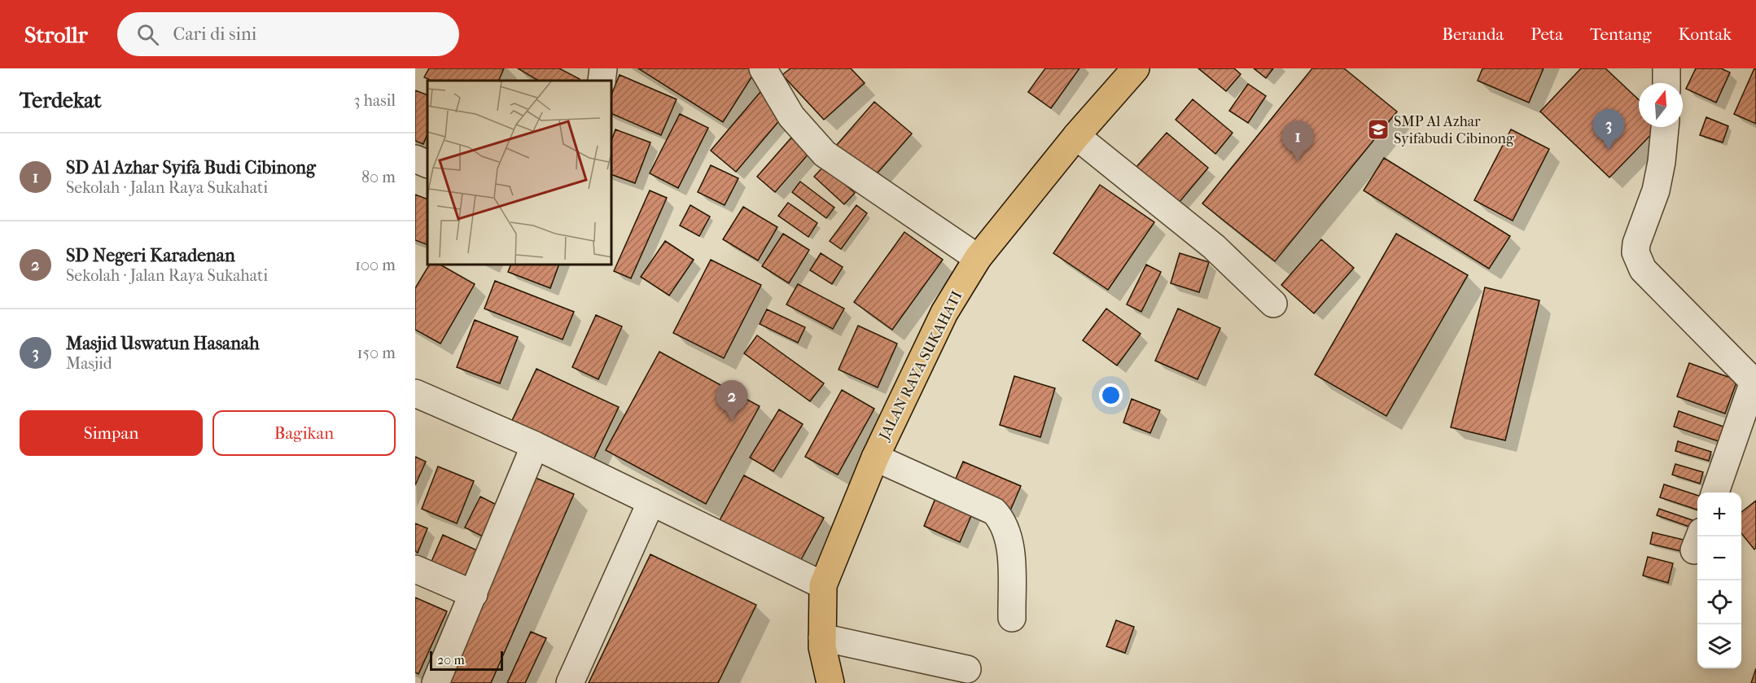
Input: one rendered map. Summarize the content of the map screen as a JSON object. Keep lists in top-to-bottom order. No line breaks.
{"streets":{"main road":["JALAN RAYA SUKAHATI"]},"places":{"school or university":["SMP Al Azhar Syifabudi Cibinong"]},"scale_bar":"20 m","north":"top","page":{"header":"Strollr","search":"Cari di sini","nav":["Beranda","Peta","Tentang","Kontak"],"heading":["Terdekat","3 hasil"],"pins":["3","1","2"],"list":[{"mark":"1","name":"SD Al Azhar Syifa Budi Cibinong","note":"Sekolah · Jalan Raya Sukahati","value":"80 m"},{"mark":"2","name":"SD Negeri Karadenan","note":"Sekolah · Jalan Raya Sukahati","value":"100 m"},{"mark":"3","name":"Masjid Uswatun Hasanah","note":"Masjid","value":"150 m"}],"buttons":["Simpan","Bagikan"],"map_buttons":["+","−"],"scale":"20 m"}}
